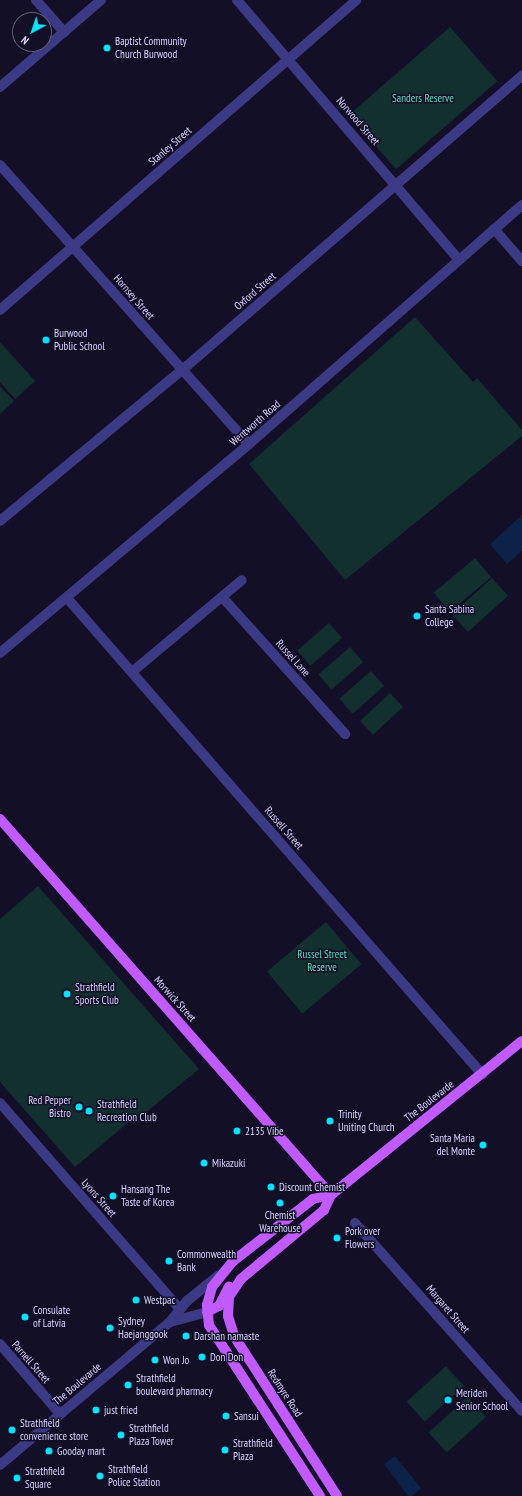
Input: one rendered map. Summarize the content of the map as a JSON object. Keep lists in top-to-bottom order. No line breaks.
{"streets":{"main road":["Morwick Street","The Boulevarde","Redmyre Road"],"street":["Norwood Street","Stanley Street","Oxford Street","Hornsey Street","Wentworth Road","Russel Lane","Russell Street","Lyons Street","Margaret Street","Parnell Street"]},"crossings":[["Norwood Street","Stanley Street"],["Norwood Street","Oxford Street"],["Norwood Street","Wentworth Road"],["Stanley Street","Hornsey Street"],["Oxford Street","Hornsey Street"],["Hornsey Street","Wentworth Road"],["Wentworth Road","Russell Street"],["Russell Street","The Boulevarde"],["Morwick Street","The Boulevarde"],["The Boulevarde","Lyons Street"],["The Boulevarde","Parnell Street"],["The Boulevarde","Redmyre Road"]],"parks":["Sanders Reserve","Russel Street Reserve"],"places":["Baptist Community Church Burwood","Burwood Public School","Santa Sabina College","Strathfield Sports Club","Red Pepper Bistro","Strathfield Recreation Club","Trinity Uniting Church","2135 Vibe","Santa Maria del Monte","Mikazuki","Discount Chemist","Hansang The Taste of Korea","Chemist Warehouse","Pork over Flowers","Commonwealth Bank","Westpac","Consulate of Latvia","Sydney Haejanggook","Darshan namaste","Don Don","Won Jo","Strathfield boulevard pharmacy","Meriden Senior School","just fried","Sansui","Strathfield convenience store","Strathfield Plaza Tower","Strathfield Plaza","Gooday mart","Strathfield Police Station","Strathfield Square"],"north":"bottom left"}
